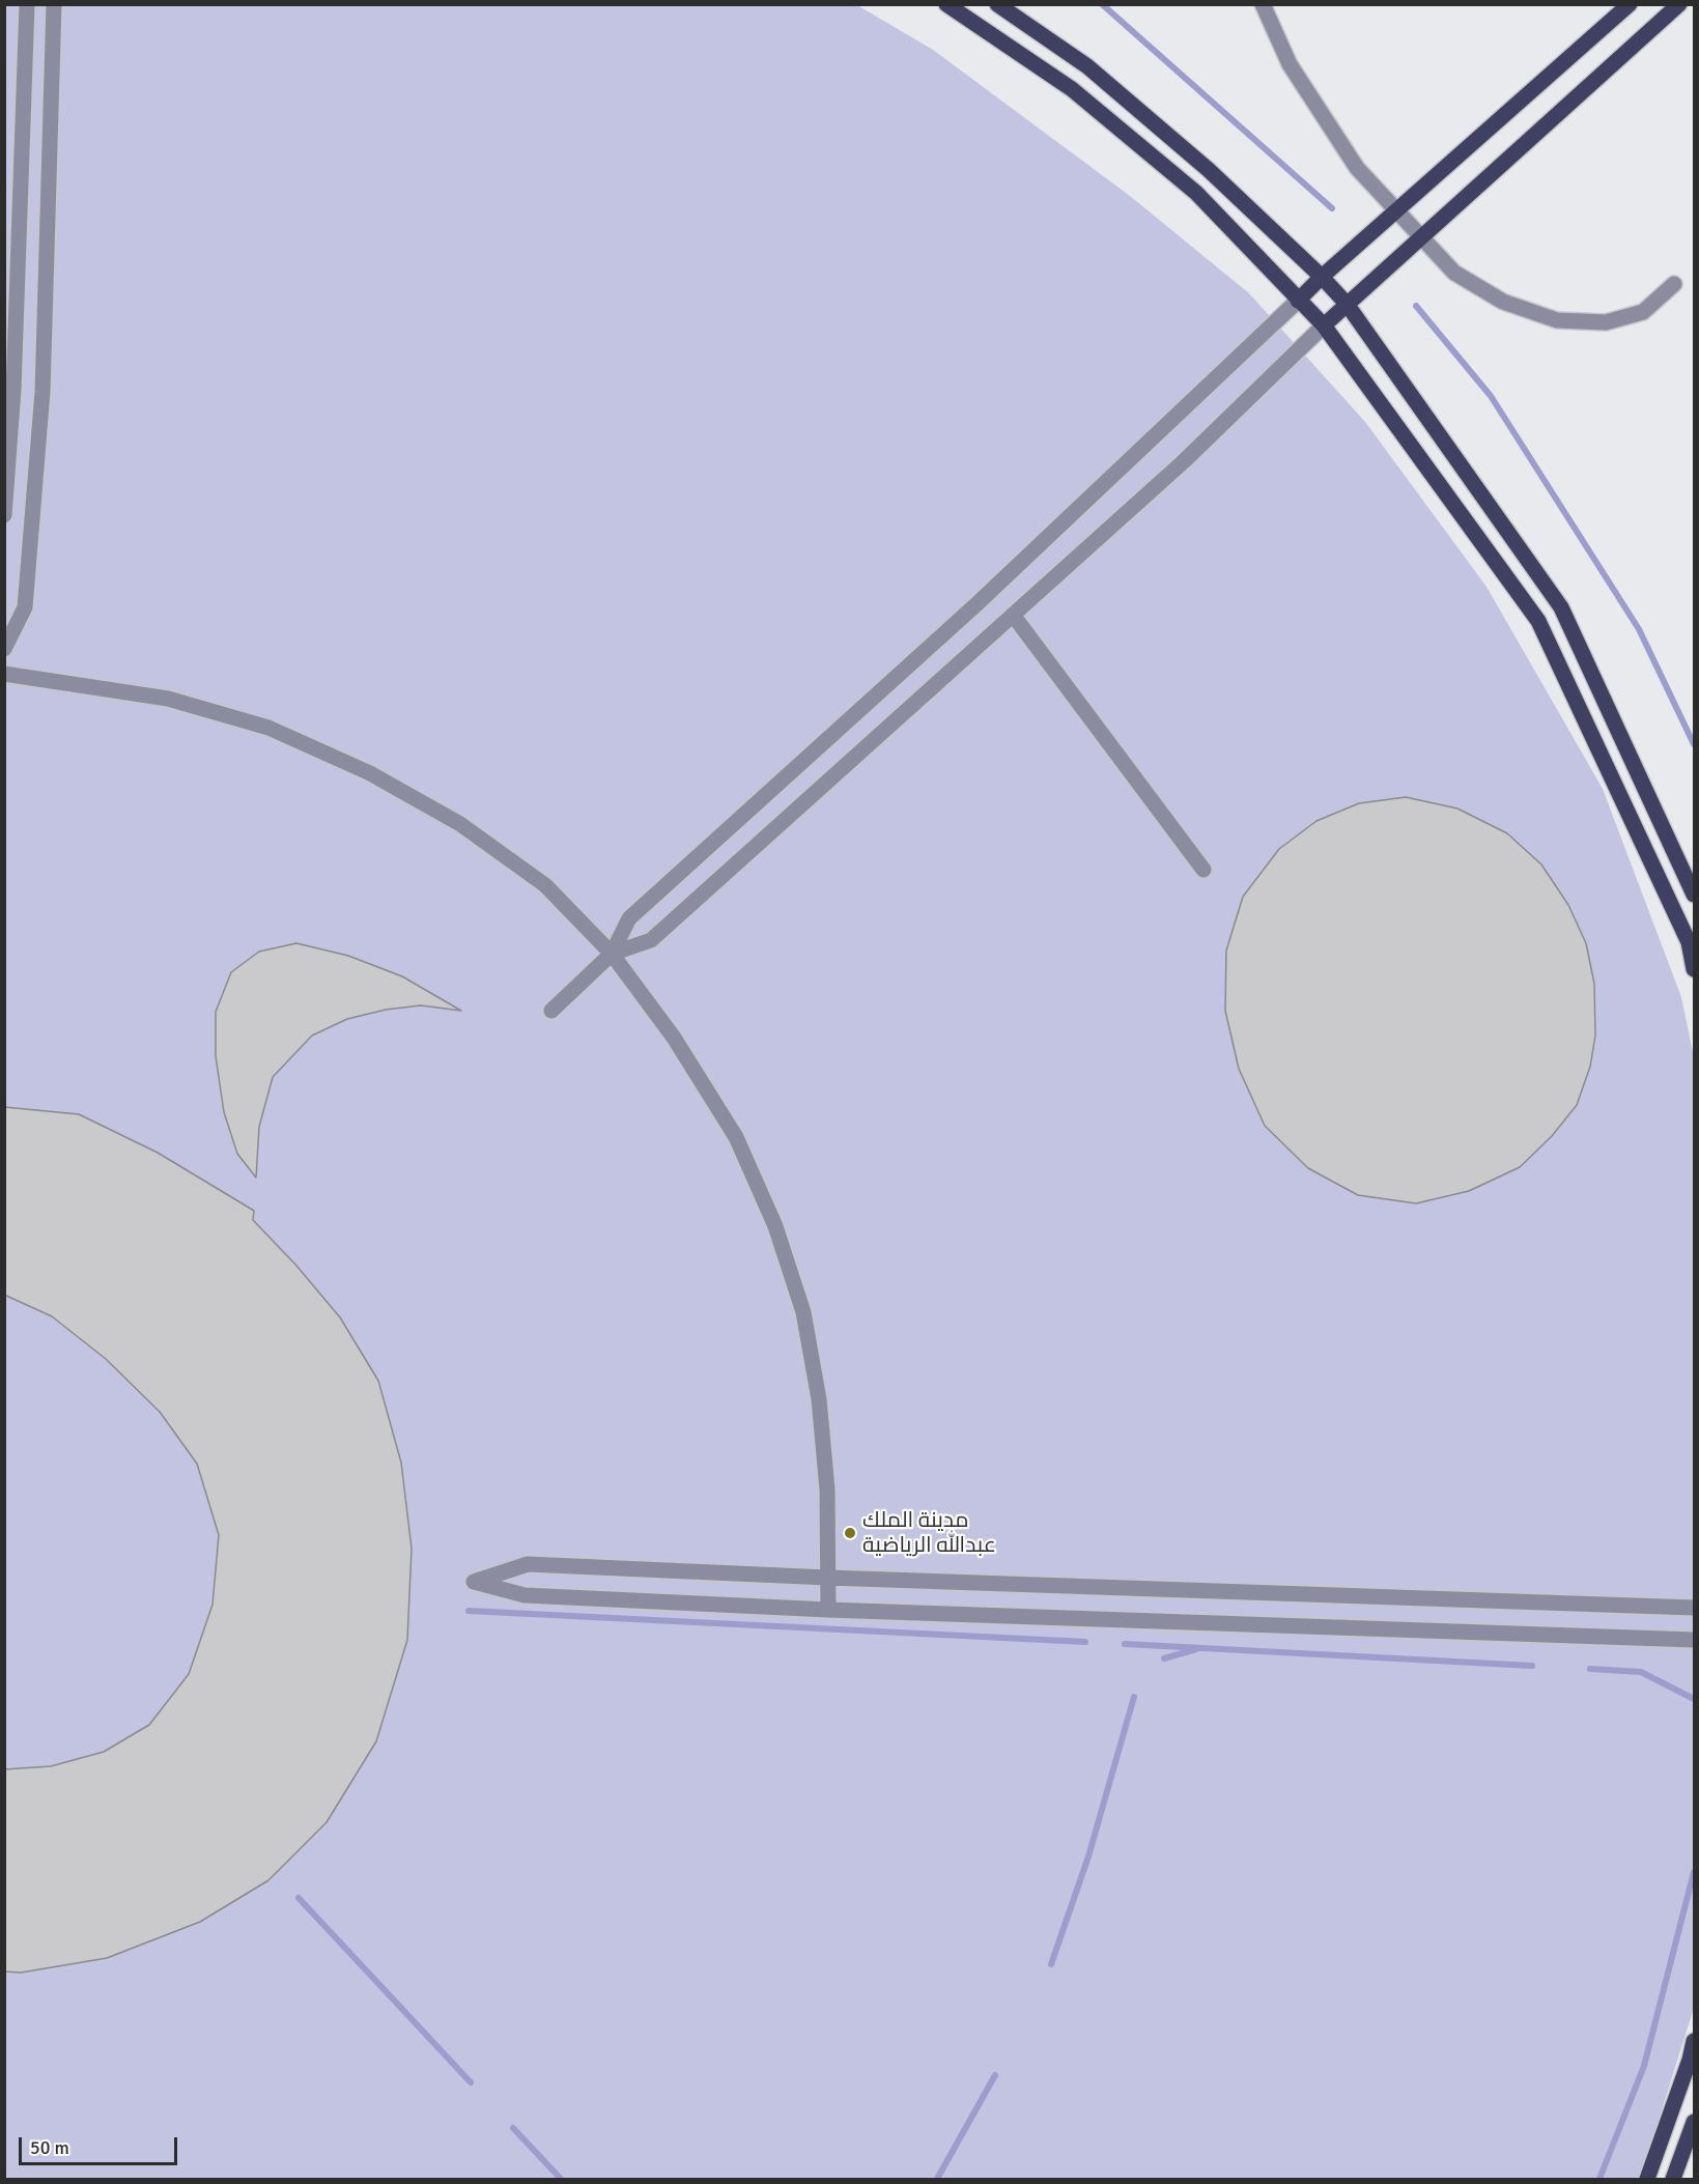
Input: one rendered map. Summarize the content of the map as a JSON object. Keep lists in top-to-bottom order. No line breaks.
{"places":["مدينة الملك عبدالله الرياضية"],"scale_bar":"50 m"}
